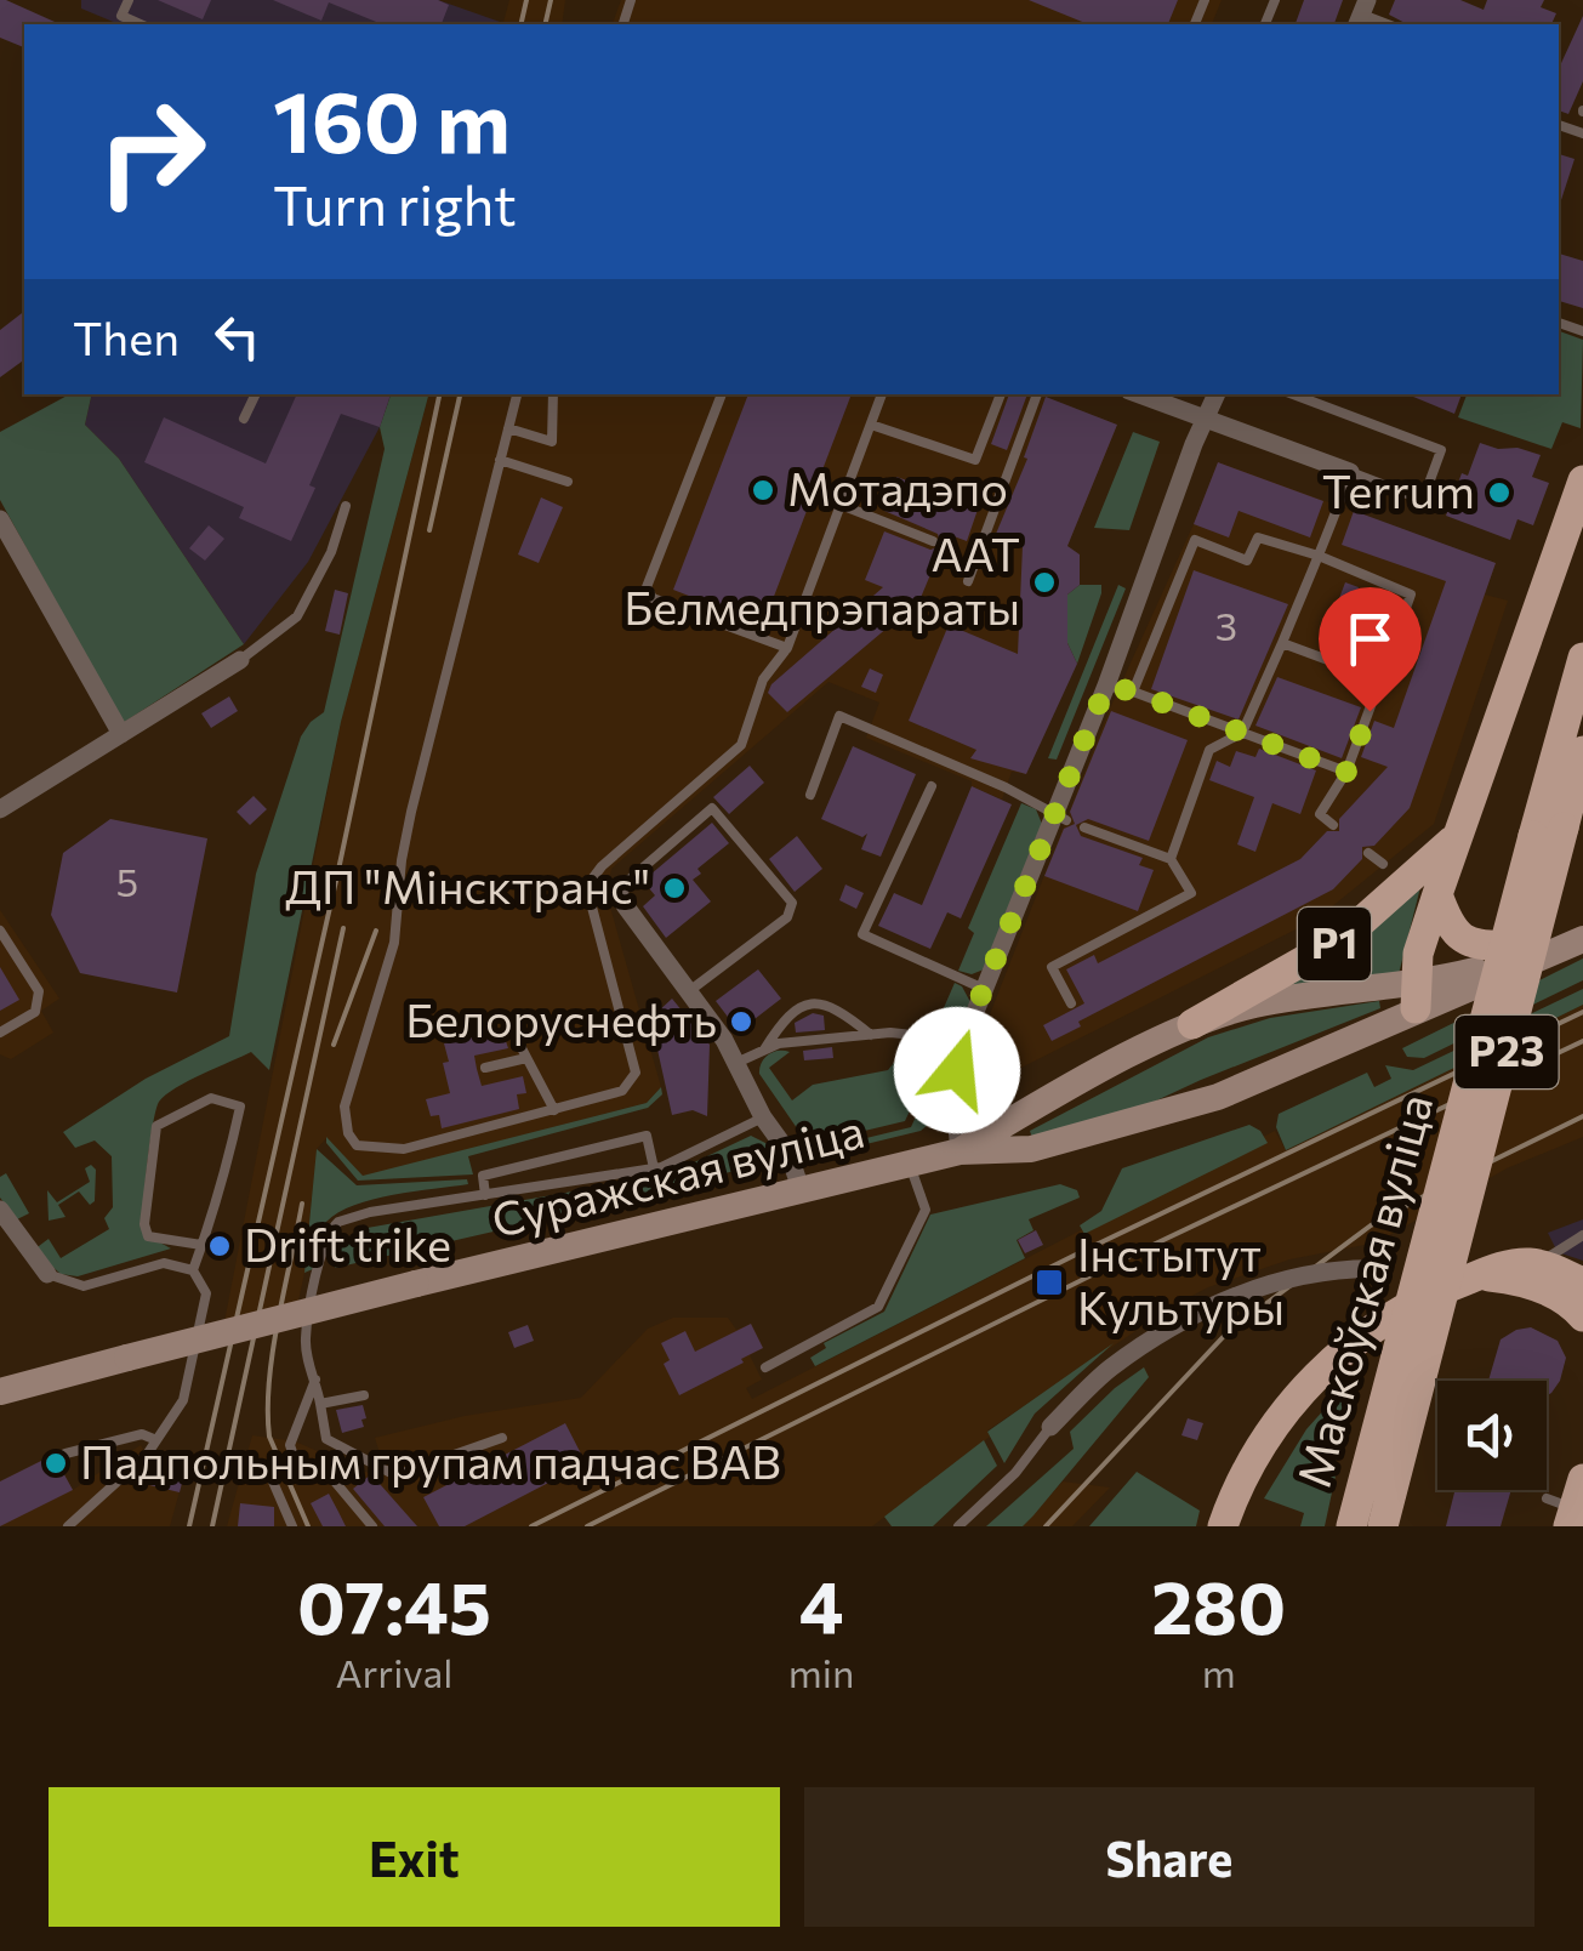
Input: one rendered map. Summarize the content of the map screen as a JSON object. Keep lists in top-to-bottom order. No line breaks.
{"streets":{"main road":["Р1","Р23","Суражская вуліца","Маскоўская вуліца"]},"crossings":[["Р1","Суражская вуліца"]],"places":{"other":["Мотадэпо","Terrum","ААТ Белмедпрэпараты","ДП \"Мінсктранс\"","Белоруснефть","Drift trike","Падпольным групам падчас ВАВ"],"transit":["Інстытут Культуры"]},"house_numbers":["3","5"],"page":{"turn":["160 m","Turn right"],"then":"Then","eta":["07:45","Arrival","4","min","280","m"],"buttons":["Exit","Share"]}}
